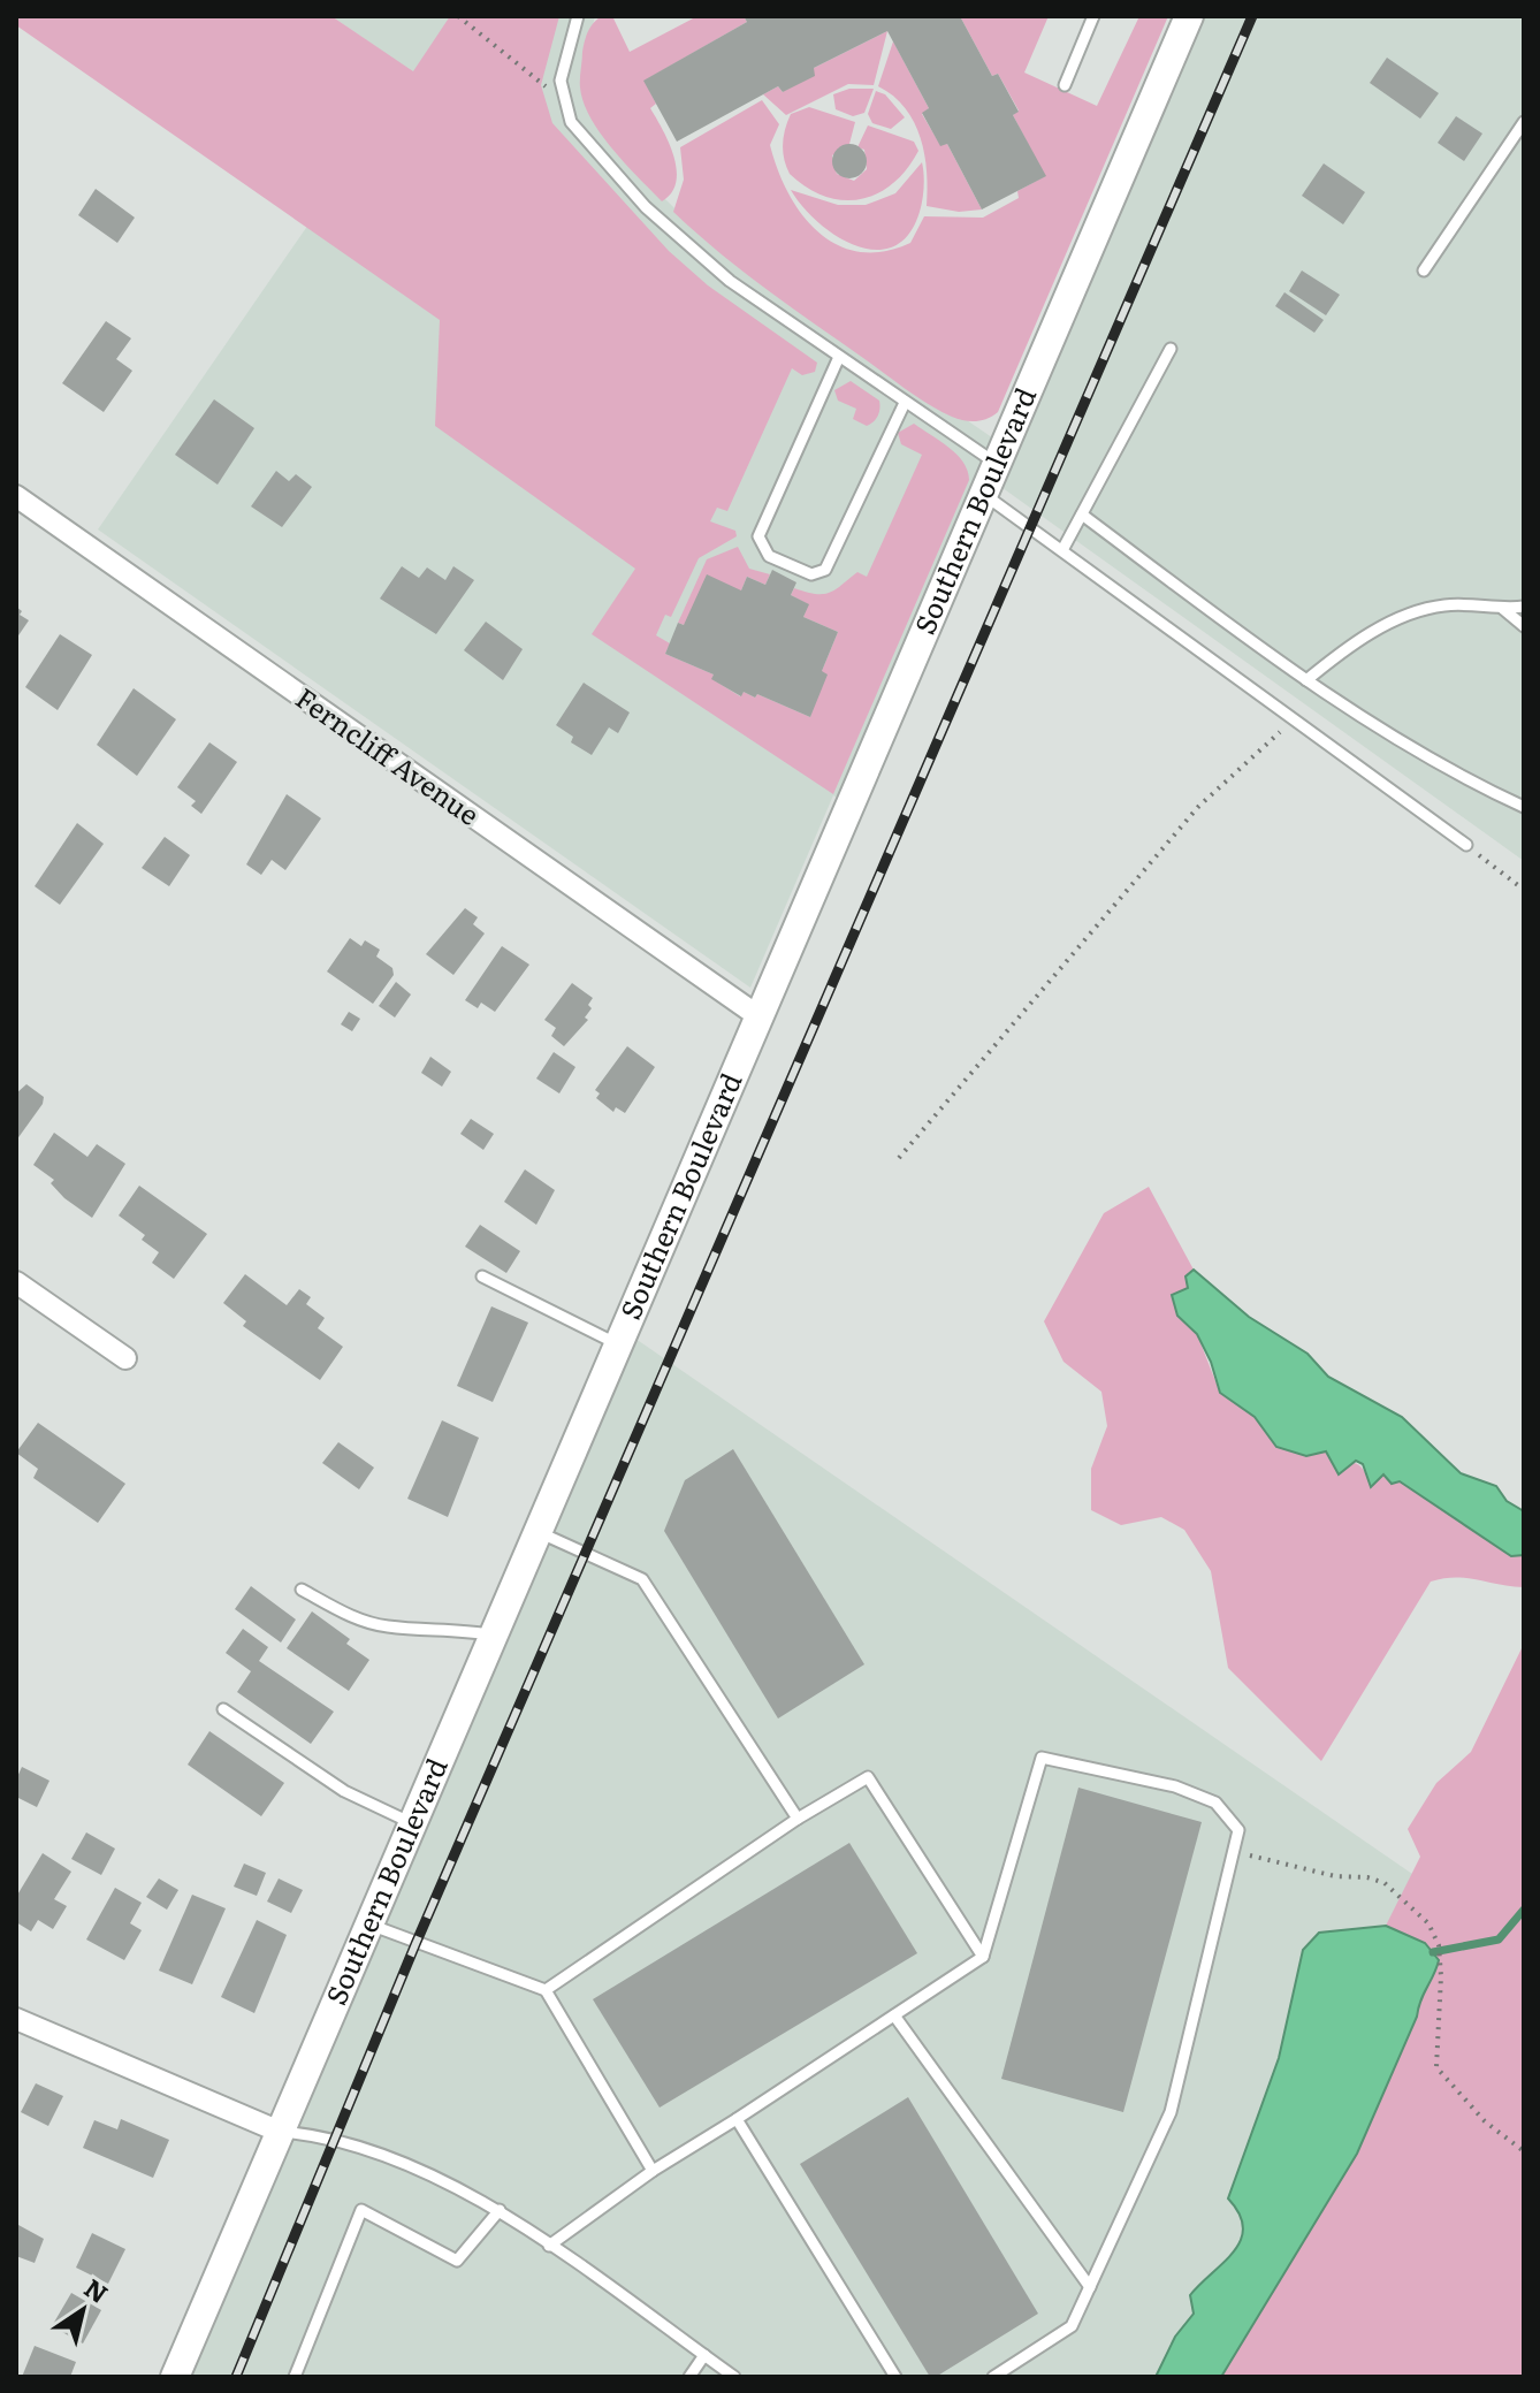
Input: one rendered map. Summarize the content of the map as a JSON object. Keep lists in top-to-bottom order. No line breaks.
{"streets":{"street":["Southern Boulevard","Ferncliff Avenue"]},"crossings":[["Southern Boulevard","Ferncliff Avenue"]],"north":"top right"}
